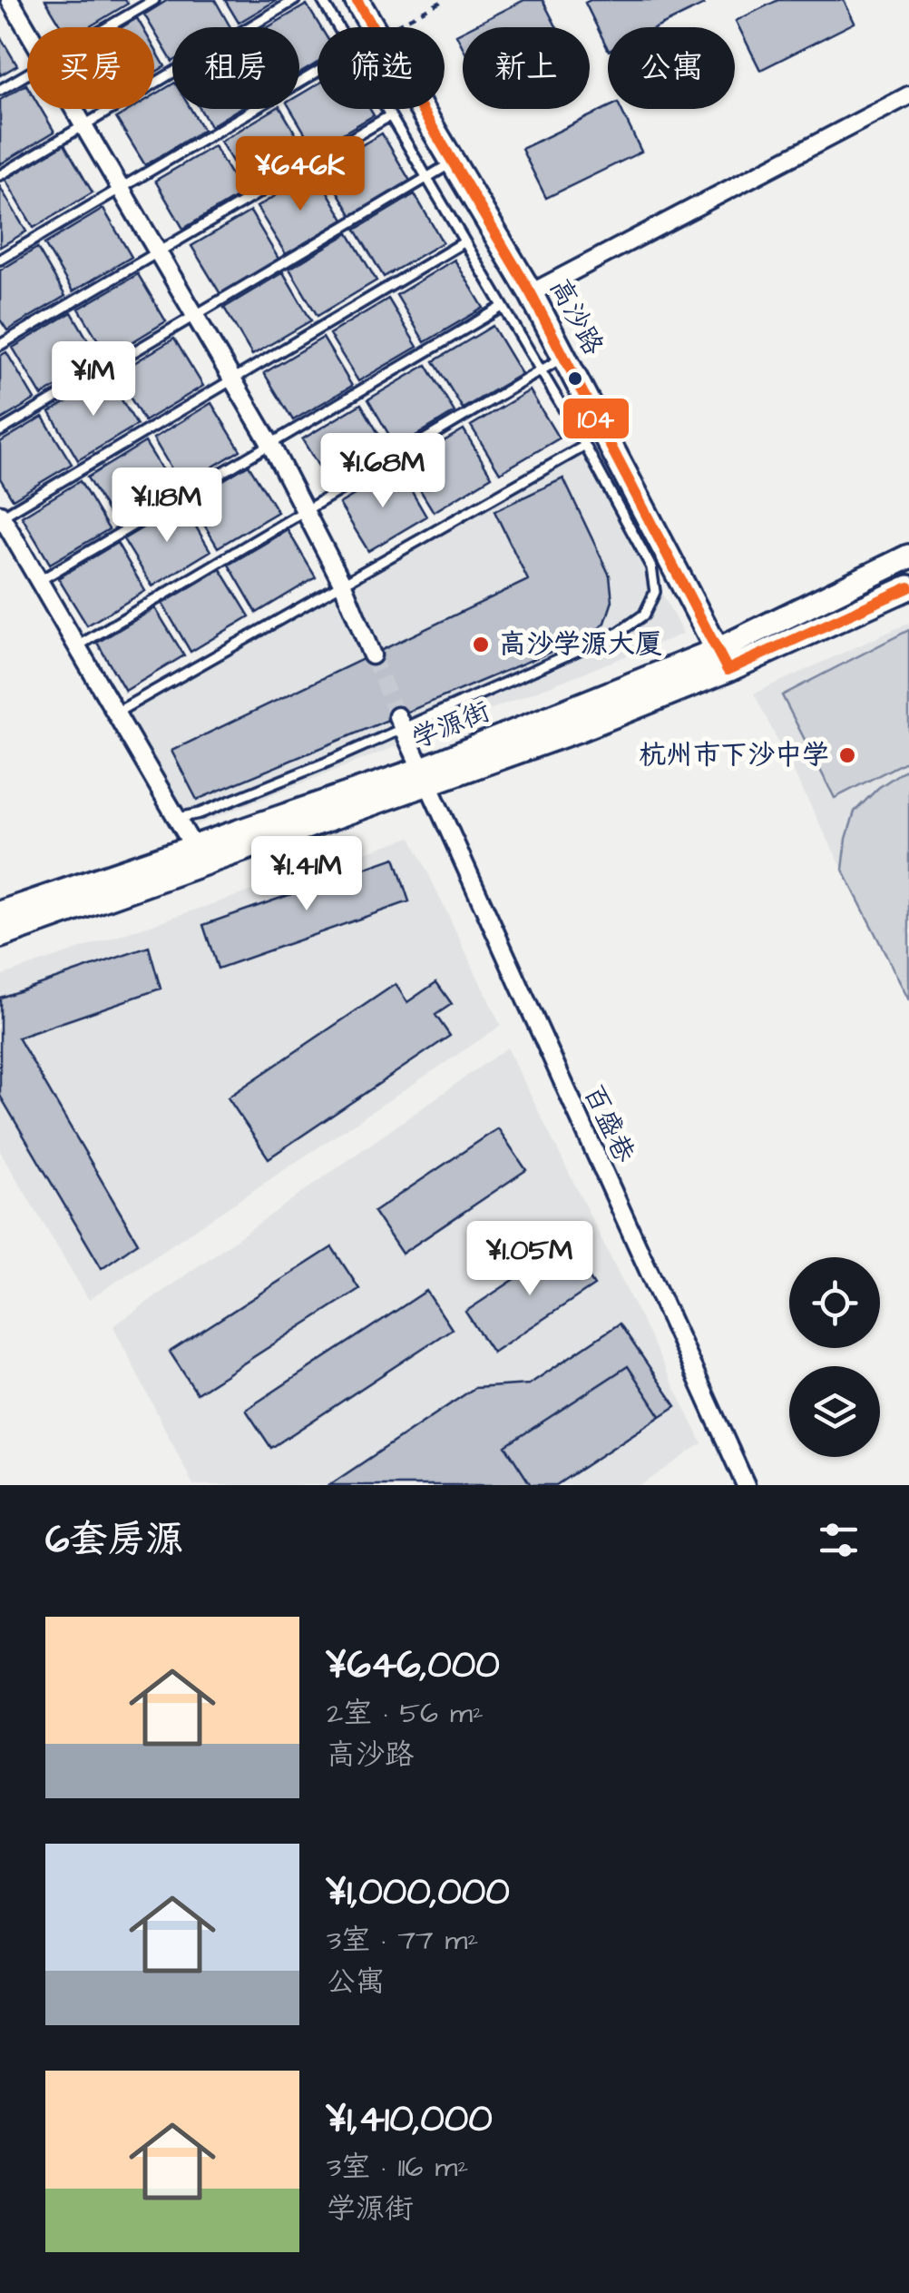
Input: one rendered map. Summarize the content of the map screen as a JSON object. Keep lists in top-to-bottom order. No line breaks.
{"streets":{"main road":["高沙路","学源街"],"street":["百盛巷"]},"crossings":[["高沙路","学源街"],["学源街","百盛巷"]],"places":["高沙学源大厦","杭州市下沙中学"],"lines":["transit line 104"],"page":{"chip":["买房","租房","筛选","新上","公寓"],"price":["¥646K","¥1M","¥1.68M","¥1.18M","¥1.41M","¥1.05M"],"heading":"6套房源","list":[{"name":"¥646,000","note":"2室 · 56 m² · 高沙路"},{"name":"¥1,000,000","note":"3室 · 77 m² · 公寓"},{"name":"¥1,410,000","note":"3室 · 116 m² · 学源街"}]}}
